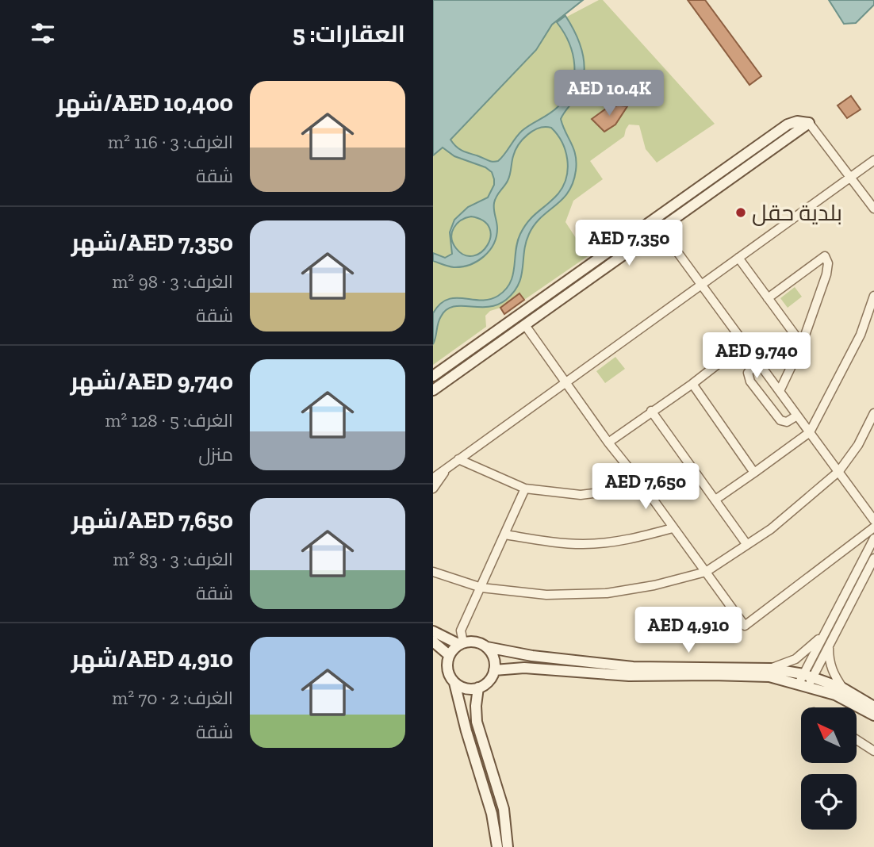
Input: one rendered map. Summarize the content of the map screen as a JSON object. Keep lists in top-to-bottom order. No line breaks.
{"places":["بلدية حقل"],"north":"top left","page":{"heading":"العقارات: 5","list":[{"name":"AED 10,400/شهر","note":"الغرف: 3 · 116 m² · شقة"},{"name":"AED 7,350/شهر","note":"الغرف: 3 · 98 m² · شقة"},{"name":"AED 9,740/شهر","note":"الغرف: 5 · 128 m² · منزل"},{"name":"AED 7,650/شهر","note":"الغرف: 3 · 83 m² · شقة"},{"name":"AED 4,910/شهر","note":"الغرف: 2 · 70 m² · شقة"}],"price":["AED 10.4K","AED 7,350","AED 9,740","AED 7,650","AED 4,910"]}}
